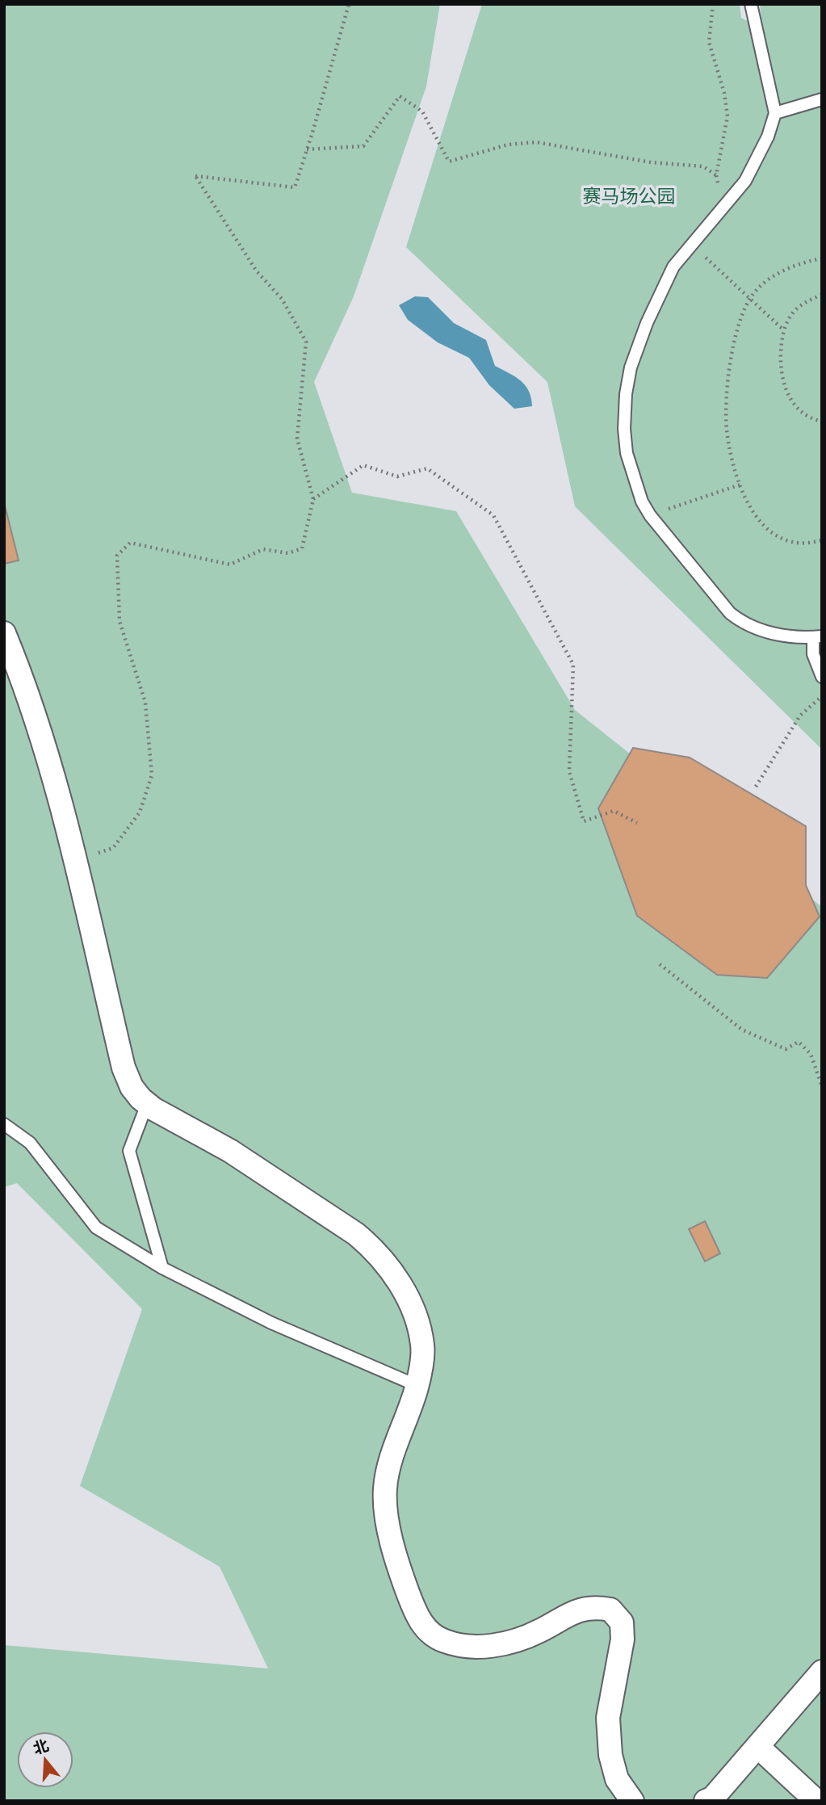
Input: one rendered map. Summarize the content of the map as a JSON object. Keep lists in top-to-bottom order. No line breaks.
{"parks":["赛马场公园"],"north":"top"}
